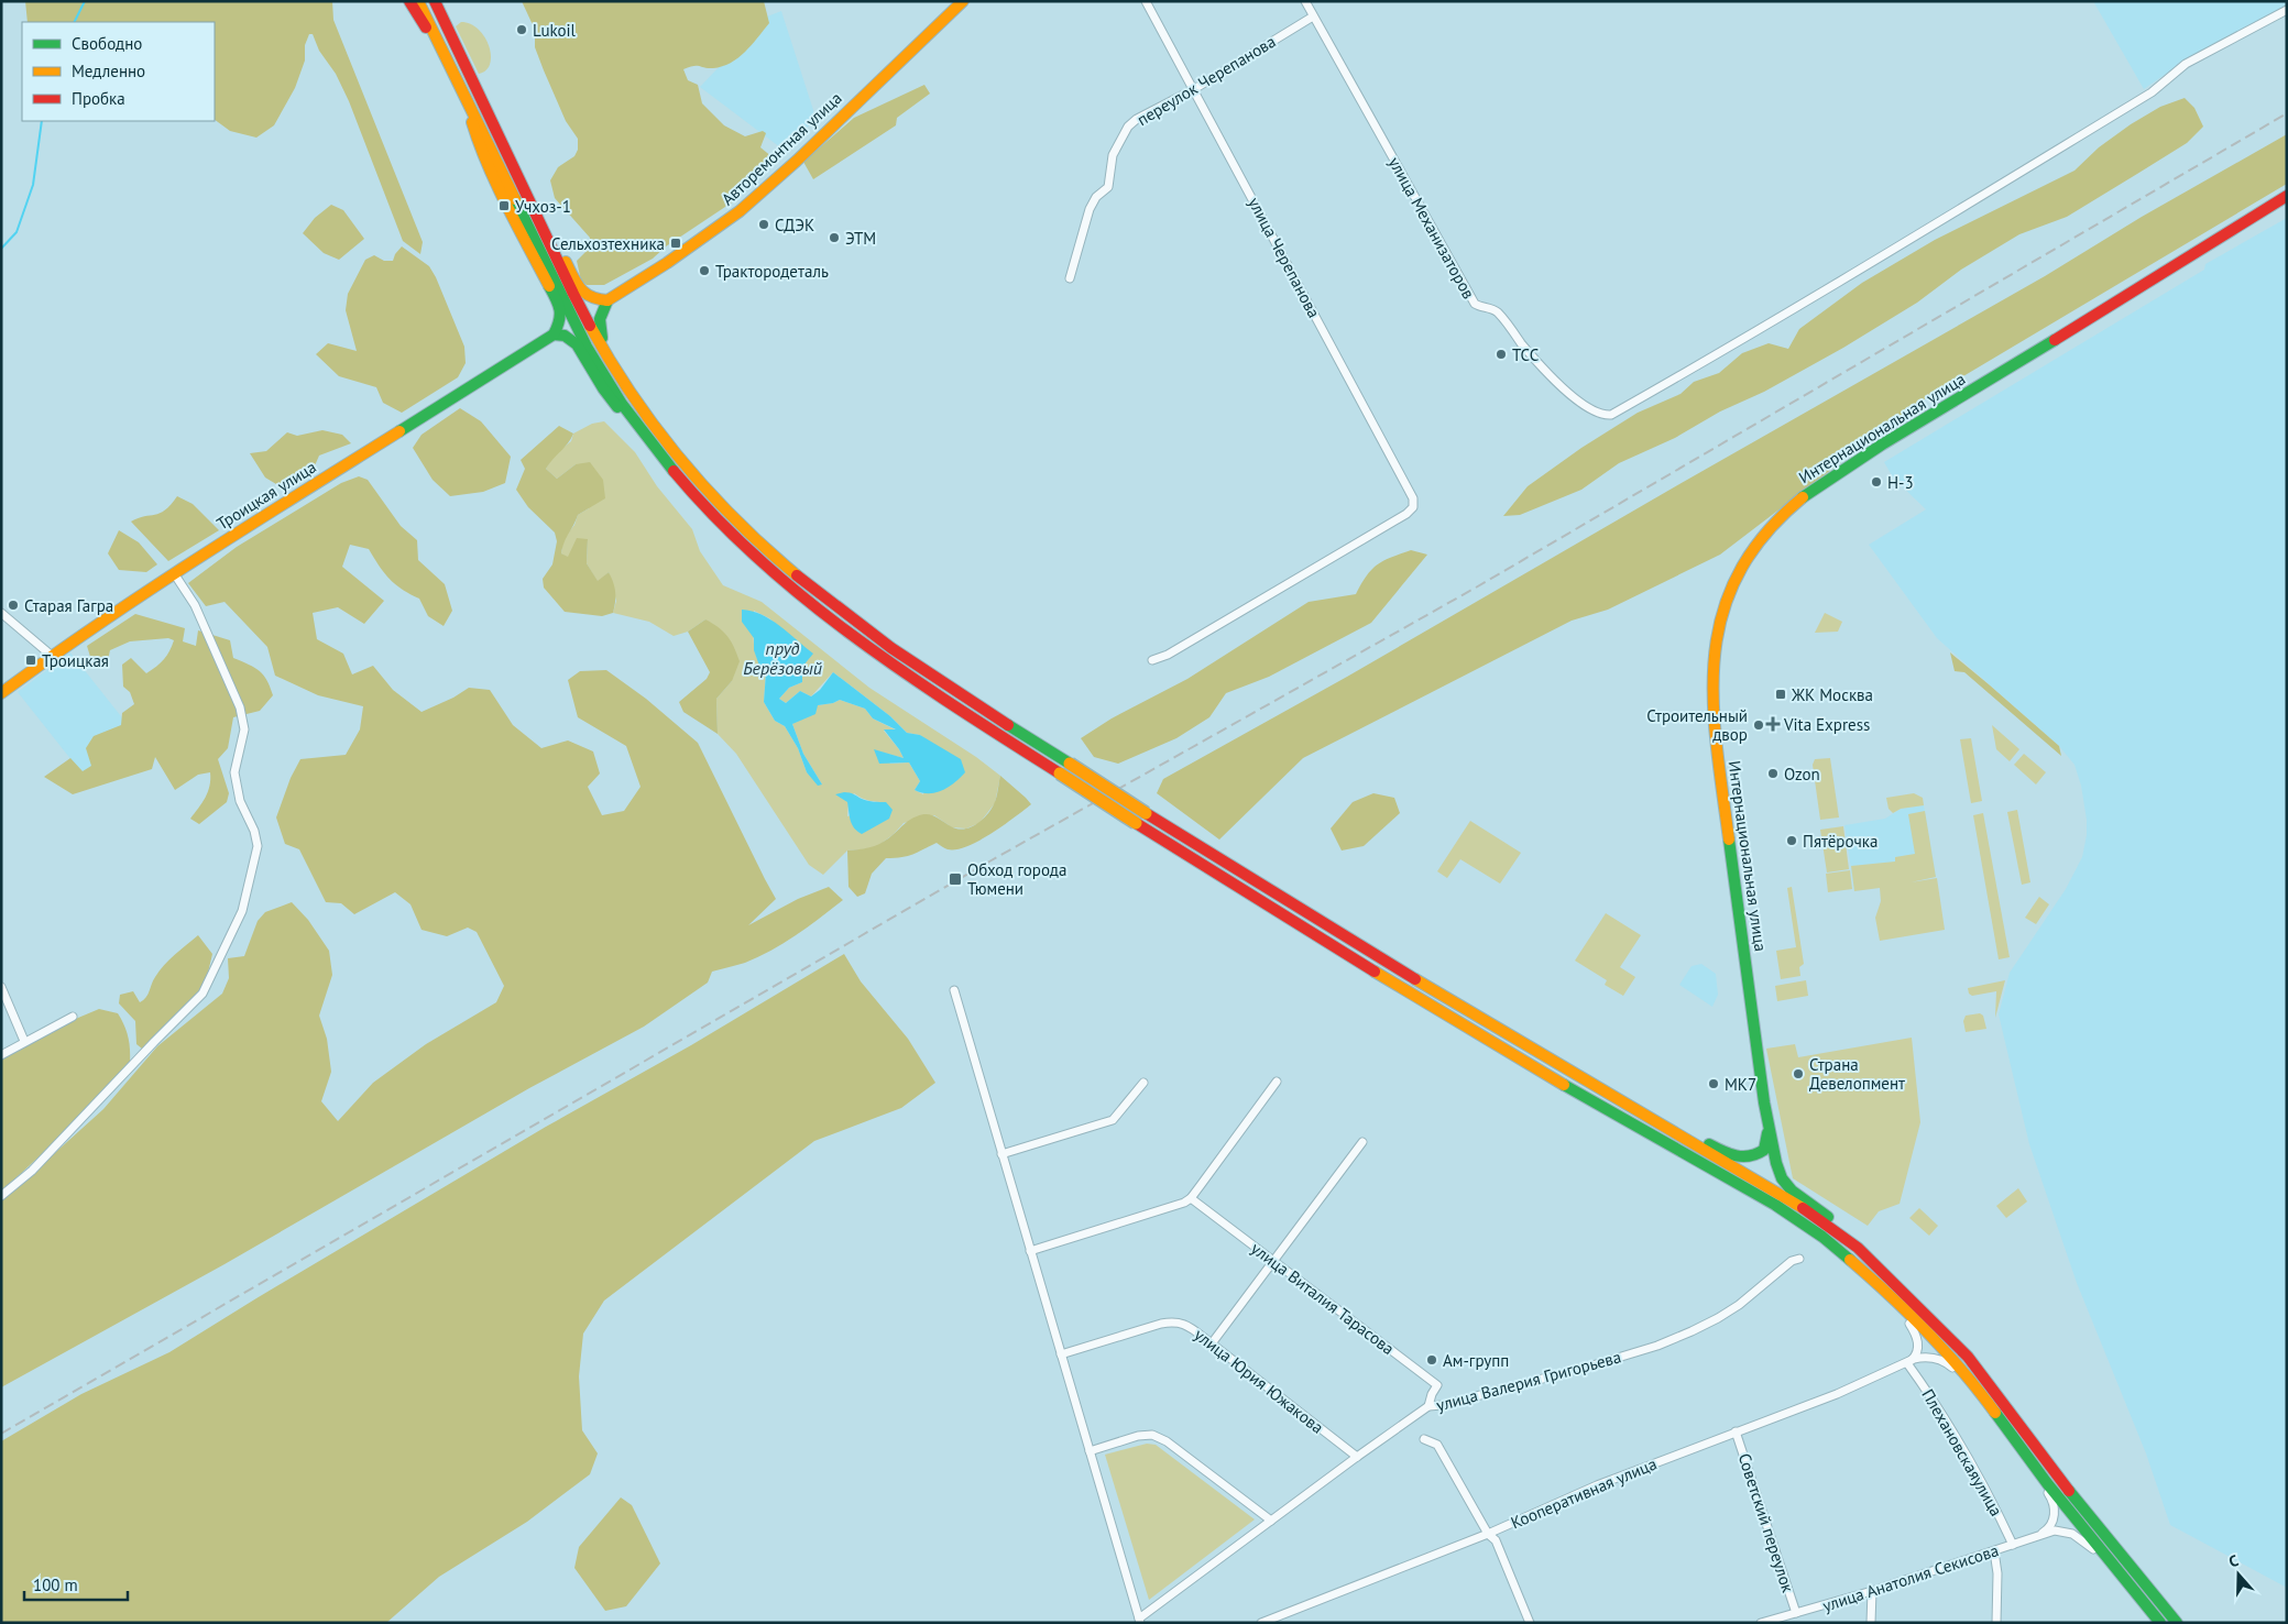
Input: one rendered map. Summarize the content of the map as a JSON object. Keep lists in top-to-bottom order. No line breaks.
{"streets":{"main road":["Авторемонтная улица","Интернациональная улица","Троицкая улица"],"street":["переулок Черепанова","улица Механизаторов","улица Черепанова","улица Виталия Тарасова","улица Юрия Южакова","улица Валерия Григорьева","Плехановскаяулица","Кооперативная улица","Советский переулок","улица Анатолия Секисова"]},"crossings":[["переулок Черепанова","улица Механизаторов"],["переулок Черепанова","улица Черепанова"],["улица Виталия Тарасова","улица Валерия Григорьева"],["улица Юрия Южакова","улица Валерия Григорьева"],["Плехановскаяулица","Кооперативная улица"],["Плехановскаяулица","улица Анатолия Секисова"],["Кооперативная улица","Советский переулок"],["Советский переулок","улица Анатолия Секисова"]],"water":["пруд Берёзовый"],"places":{"other":["Lukoil","СДЭК","ЭТМ","Трактородеталь","ТСС","Н-3","Старая Гагра","Строительный двор","Ozon","Пятёрочка","Страна Девелопмент","МК7","Ам-групп"],"transit":["Учхоз-1","Сельхозтехника","Троицкая","ЖК Москва","Обход города Тюмени"],"health":["Vita Express"]},"legend":["Свободно","Медленно","Пробка"],"scale_bar":"100 m","north":"top"}
